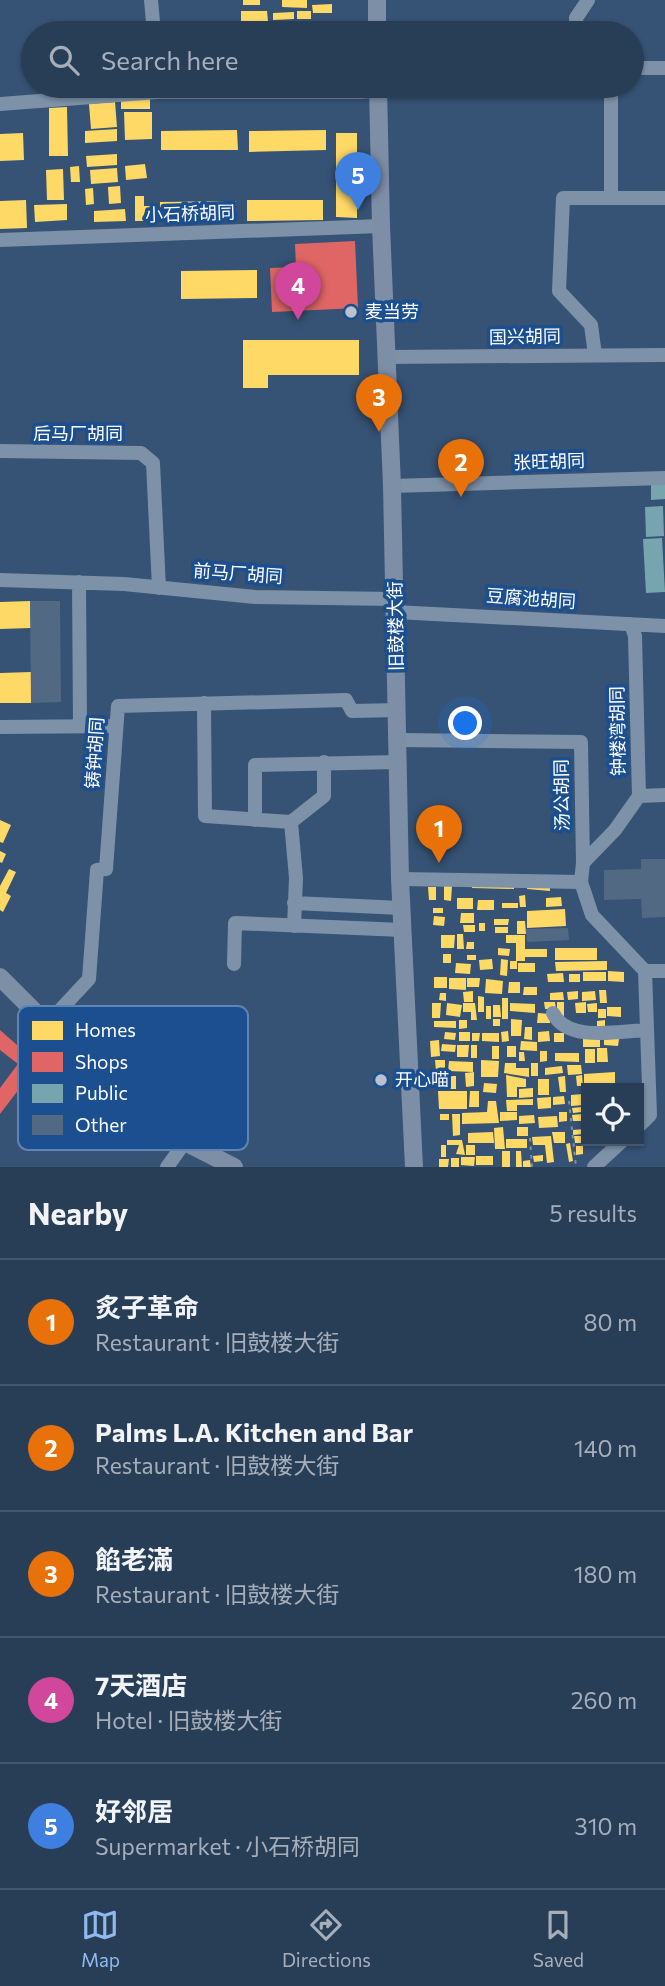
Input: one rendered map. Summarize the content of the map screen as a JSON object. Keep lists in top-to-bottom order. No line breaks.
{"streets":{"main road":["旧鼓楼大街"],"street":["小石桥胡同","国兴胡同","后马厂胡同","张旺胡同","前马厂胡同","豆腐池胡同","钟楼湾胡同","铸钟胡同","汤公胡同"]},"crossings":[["小石桥胡同","旧鼓楼大街"],["国兴胡同","旧鼓楼大街"],["后马厂胡同","前马厂胡同"],["张旺胡同","旧鼓楼大街"],["前马厂胡同","豆腐池胡同"],["前马厂胡同","旧鼓楼大街"],["豆腐池胡同","旧鼓楼大街"],["豆腐池胡同","钟楼湾胡同"],["旧鼓楼大街","铸钟胡同"],["旧鼓楼大街","汤公胡同"],["钟楼湾胡同","汤公胡同"]],"places":["麦当劳","开心喵"],"legend":["Homes","Shops","Public","Other"],"page":{"search":"Search here","pins":["5","4","3","2","1"],"heading":["Nearby","5 results"],"list":[{"mark":"1","name":"炙子革命","note":"Restaurant · 旧鼓楼大街","value":"80 m"},{"mark":"2","name":"Palms L.A. Kitchen and Bar","note":"Restaurant · 旧鼓楼大街","value":"140 m"},{"mark":"3","name":"餡老滿","note":"Restaurant · 旧鼓楼大街","value":"180 m"},{"mark":"4","name":"7天酒店","note":"Hotel · 旧鼓楼大街","value":"260 m"},{"mark":"5","name":"好邻居","note":"Supermarket · 小石桥胡同","value":"310 m"}],"nav":["Map","Directions","Saved"]}}
